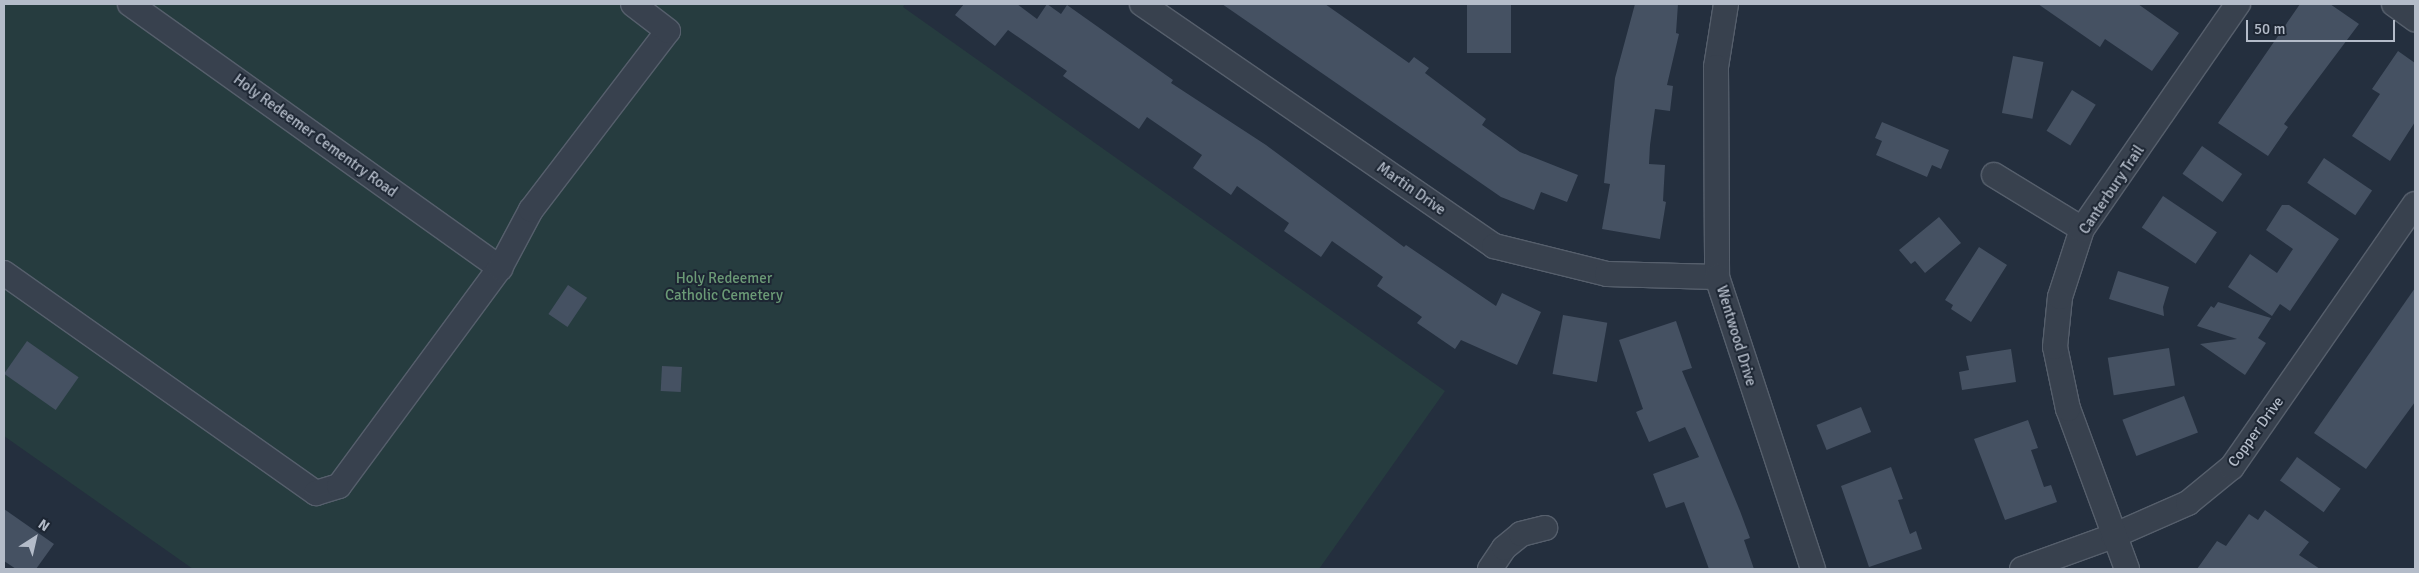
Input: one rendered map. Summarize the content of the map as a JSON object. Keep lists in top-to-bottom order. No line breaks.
{"streets":{"street":["Holy Redeemer Cementry Road","Martin Drive","Canterbury Trail","Wentwood Drive","Copper Drive"]},"crossings":[["Martin Drive","Wentwood Drive"],["Canterbury Trail","Copper Drive"]],"parks":["Holy Redeemer Catholic Cemetery"],"scale_bar":"50 m","north":"top right"}
